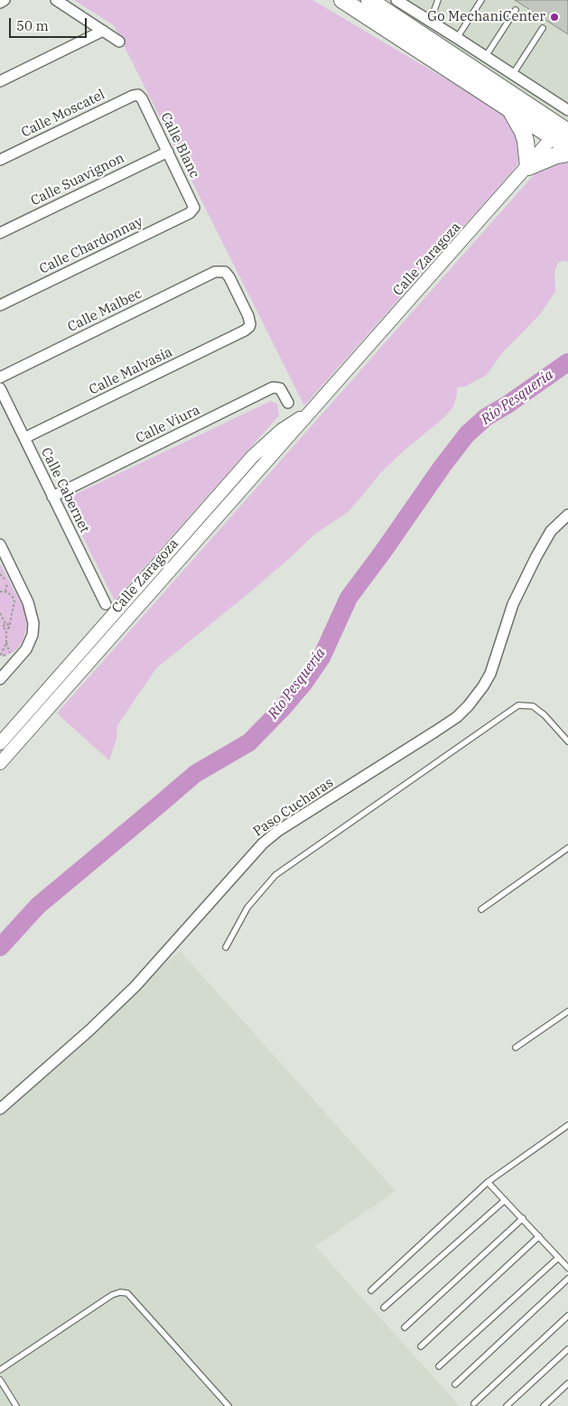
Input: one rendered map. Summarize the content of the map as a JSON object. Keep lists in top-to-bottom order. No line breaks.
{"streets":{"street":["Calle Moscatel","Calle Blanc","Calle Suavignon","Calle Chardonnay","Calle Zaragoza","Calle Malbec","Calle Malvasía","Calle Viura","Calle Cabernet","Paso Cucharas"]},"crossings":[["Calle Moscatel","Calle Blanc"],["Calle Blanc","Calle Suavignon"],["Calle Blanc","Calle Chardonnay"],["Calle Malbec","Calle Malvasía"],["Calle Malvasía","Calle Cabernet"],["Calle Viura","Calle Cabernet"]],"water":["Río Pesquería"],"places":["Go MechaniCenter"],"scale_bar":"50 m"}
